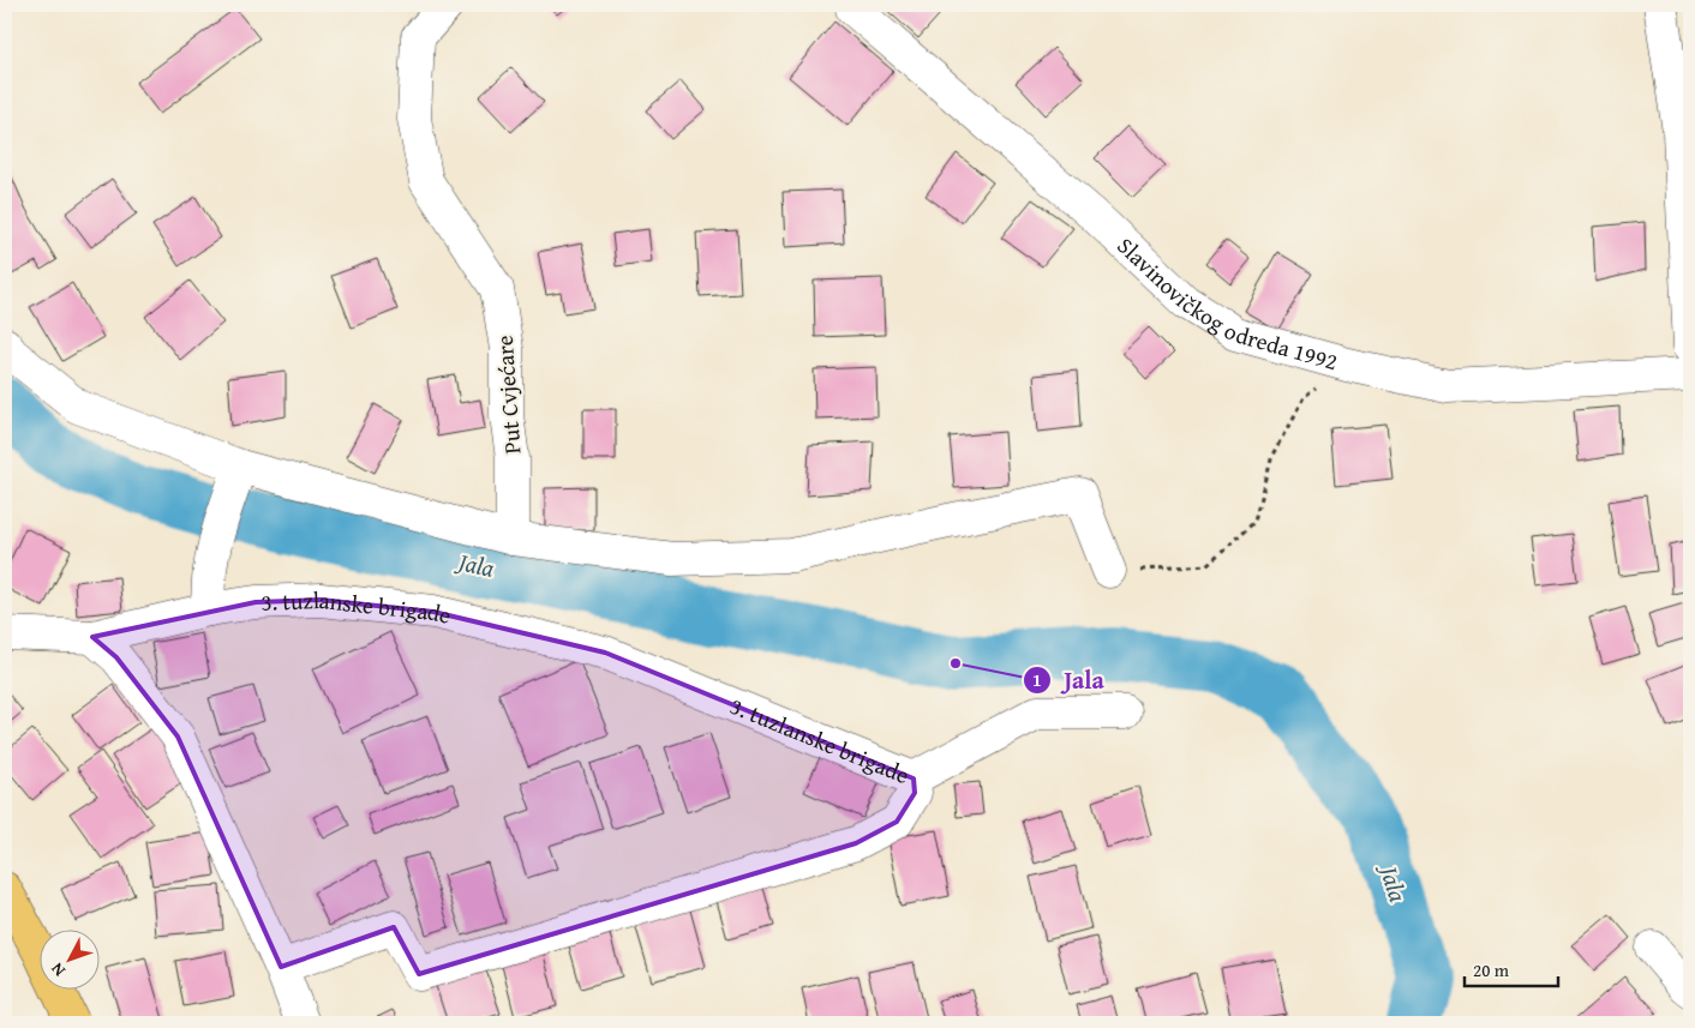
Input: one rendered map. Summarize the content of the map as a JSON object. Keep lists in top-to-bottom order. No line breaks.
{"streets":{"street":["Slavinovičkog odreda 1992","Put Cvjećare","3. tuzlanske brigade"]},"water":["Jala"],"places":["Jala"],"scale_bar":"20 m","north":"bottom left"}
